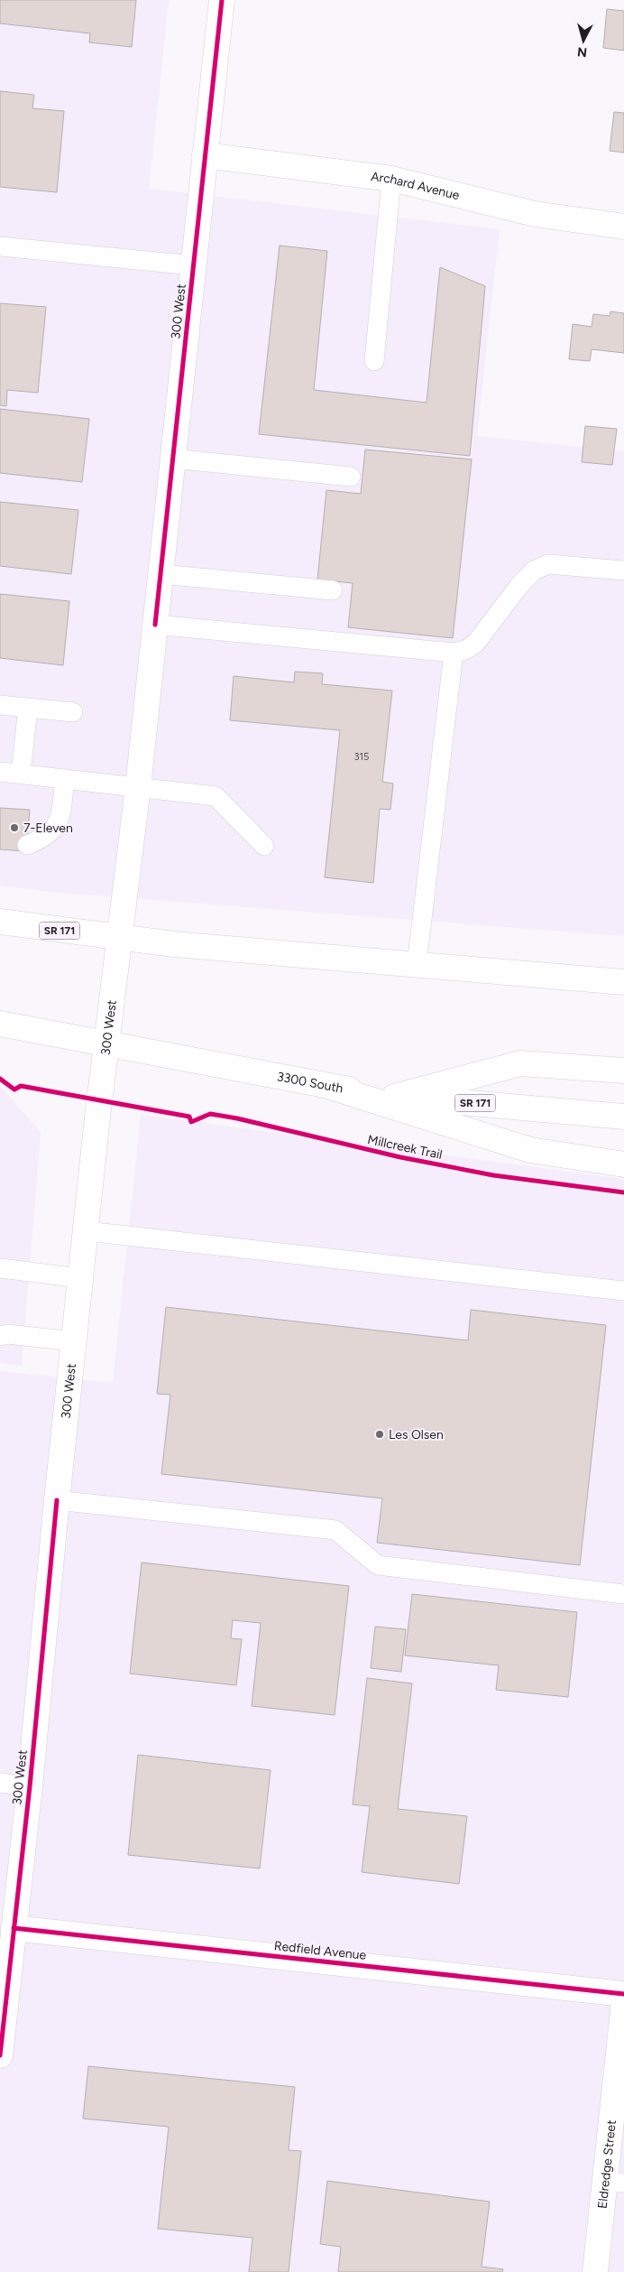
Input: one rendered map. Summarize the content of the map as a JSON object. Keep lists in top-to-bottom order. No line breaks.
{"streets":{"main road":["Archard Avenue","300 West","SR 171","3300 South","Redfield Avenue","Eldredge Street"],"cycle path":["Millcreek Trail"]},"crossings":[["Archard Avenue","300 West"],["300 West","SR 171"],["300 West","3300 South"],["300 West","Redfield Avenue"]],"places":["7-Eleven","Les Olsen"],"house_numbers":["315"],"north":"bottom"}
